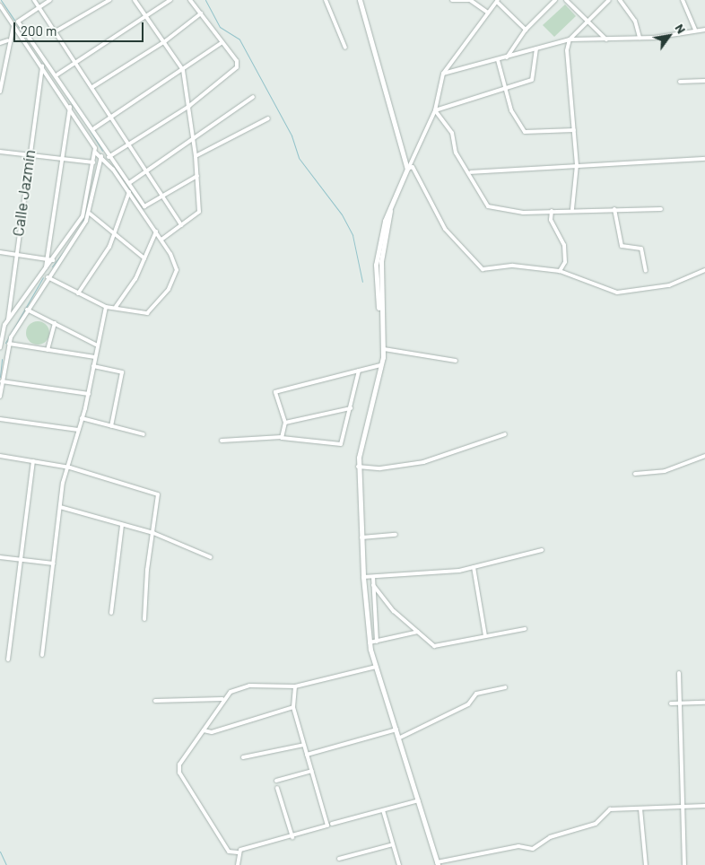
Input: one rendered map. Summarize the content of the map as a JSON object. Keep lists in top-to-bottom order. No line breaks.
{"streets":{"street":["Calle Jazmín"]},"scale_bar":"200 m","north":"top right"}
